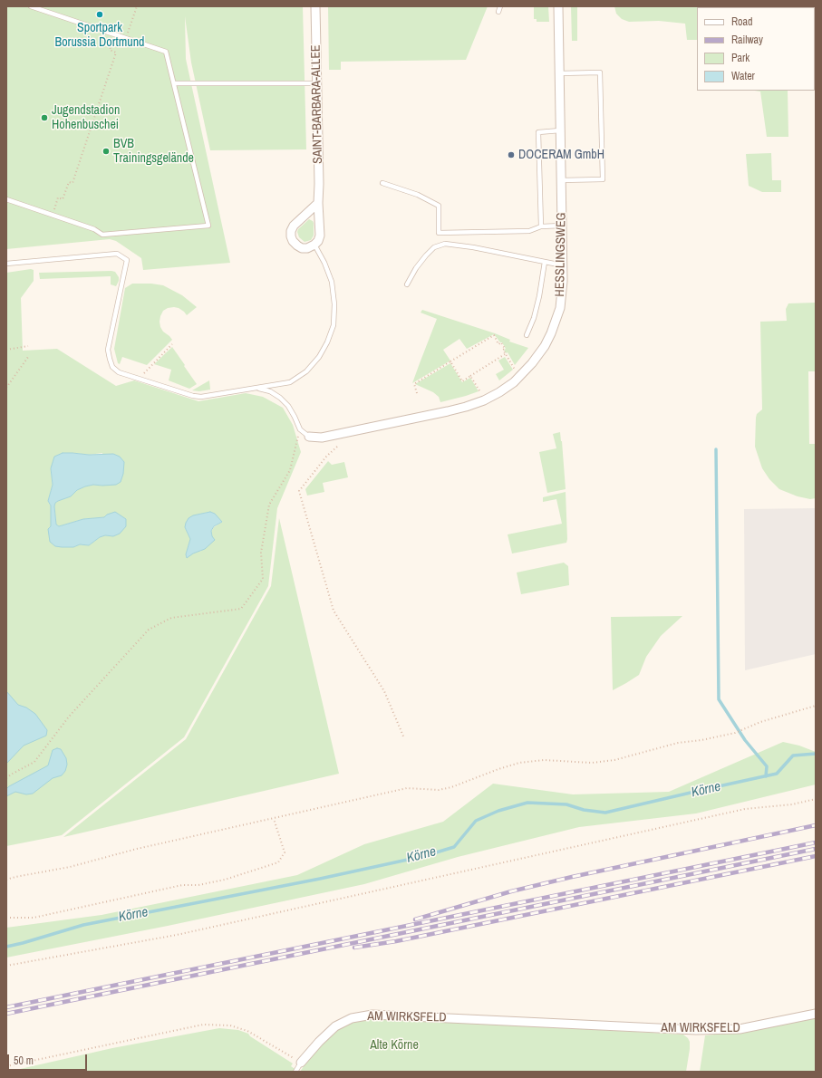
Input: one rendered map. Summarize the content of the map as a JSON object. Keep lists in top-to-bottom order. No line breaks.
{"streets":{"street":["SAINT-BARBARA-ALLEE","HESSLINGSWEG","AM WIRKSFELD"]},"water":["Körne"],"parks":["Alte Körne"],"places":["Sportpark Borussia Dortmund","Jugendstadion Hohenbuschei","BVB Trainingsgelände","DOCERAM GmbH"],"legend":["Road","Railway","Park","Water"],"scale_bar":"50 m"}
